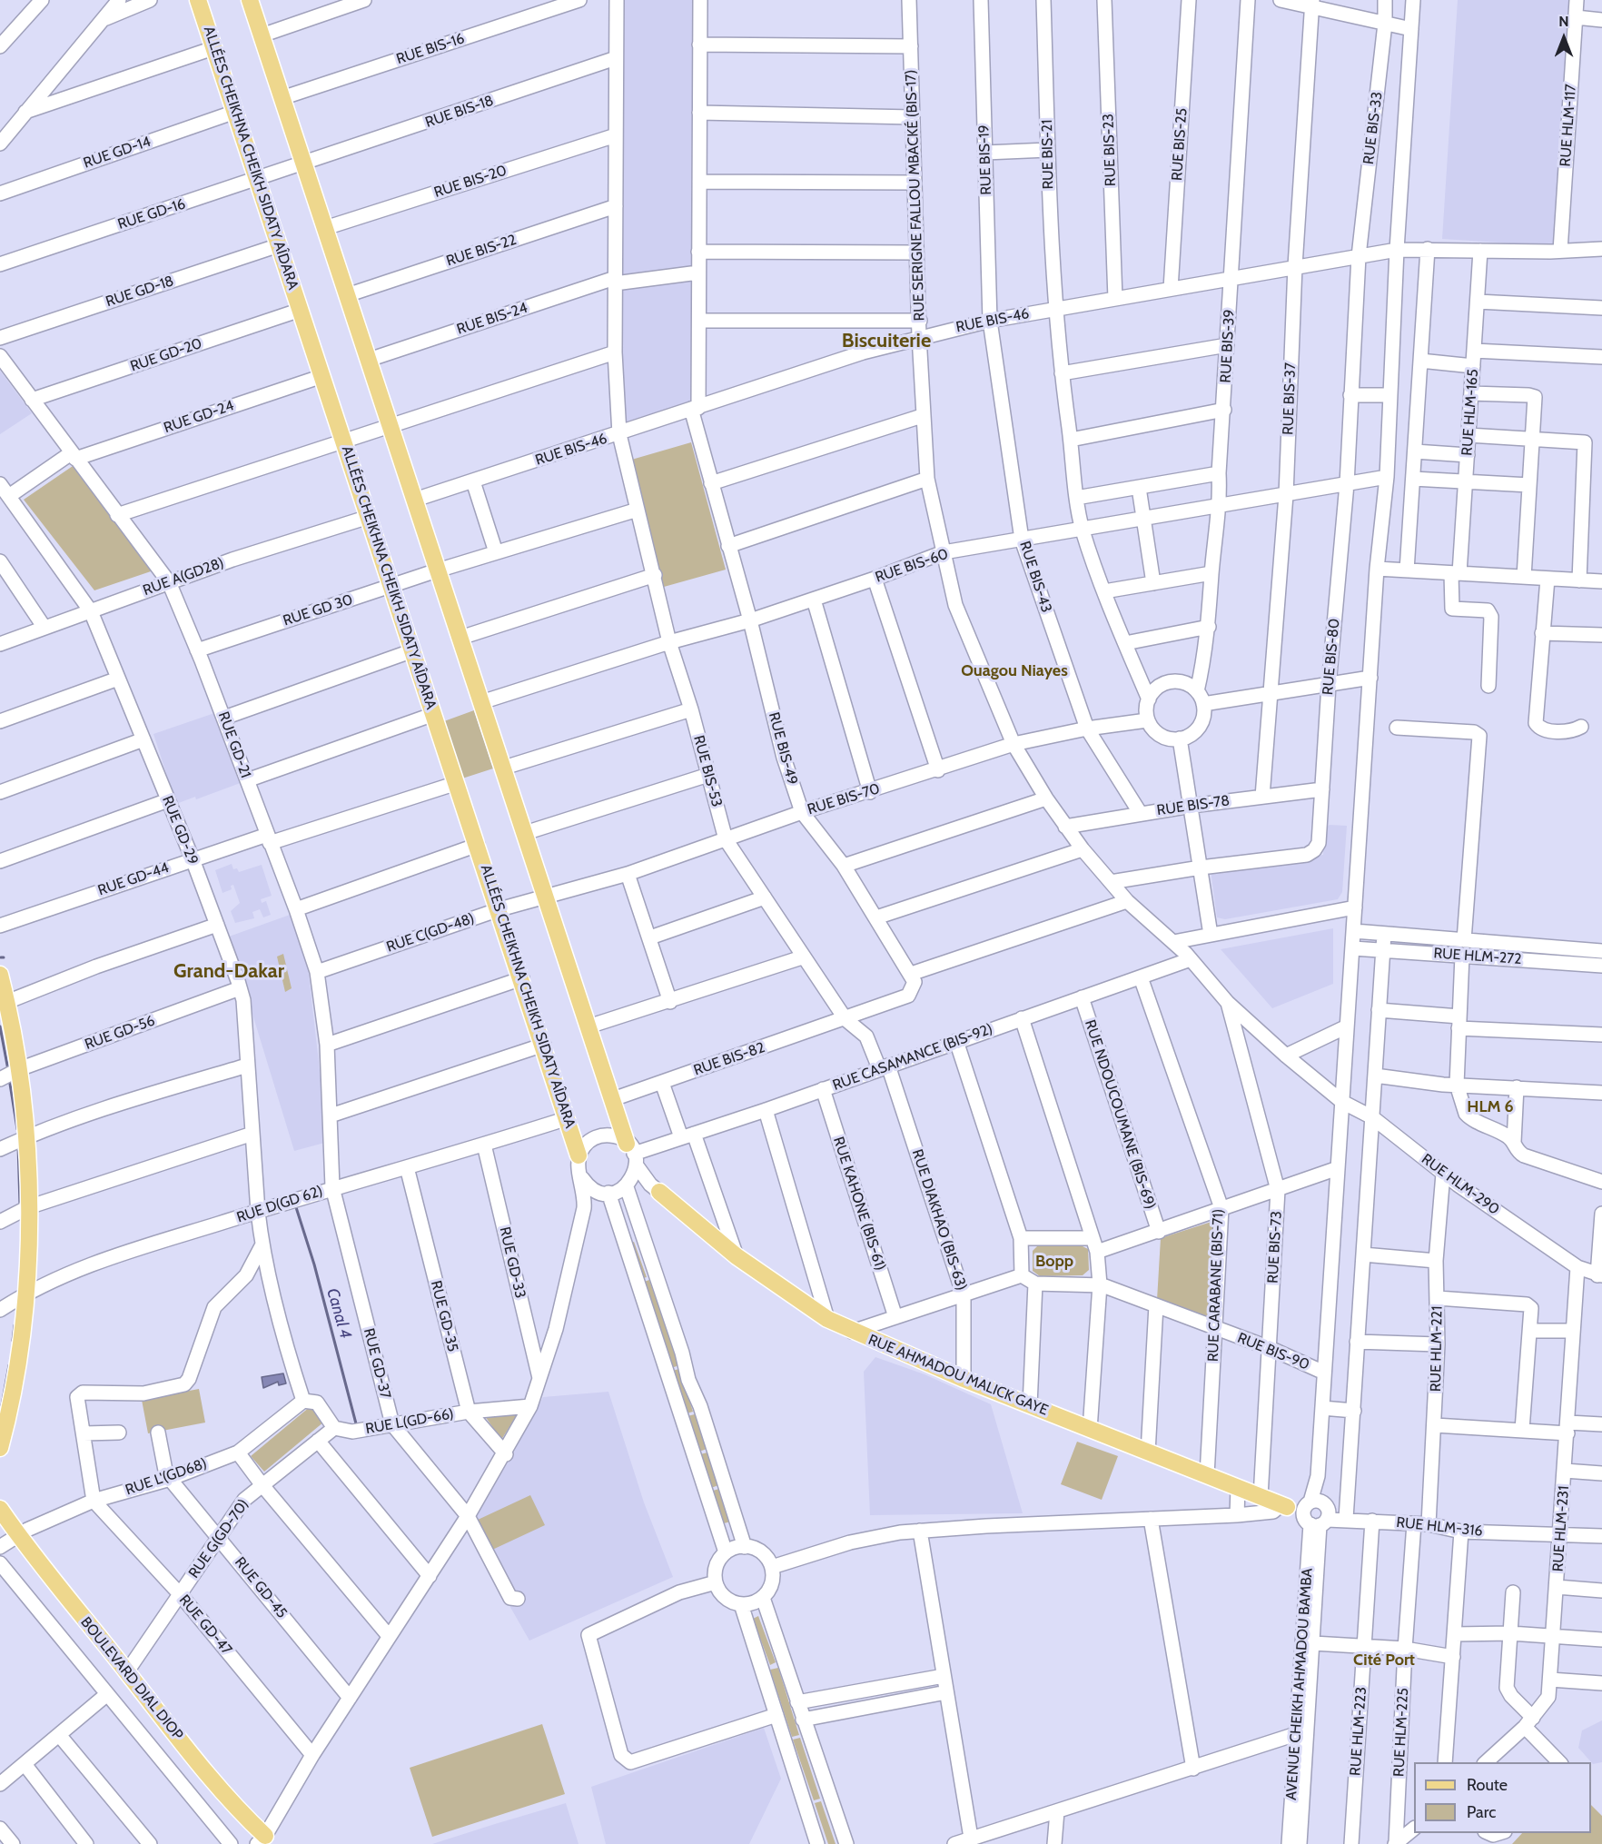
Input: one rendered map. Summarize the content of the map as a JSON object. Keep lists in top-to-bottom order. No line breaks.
{"streets":{"main road":["ALLÉES CHEIKHNA CHEIKH SIDATY AÎDARA","RUE AHMADOU MALICK GAYE","BOULEVARD DIAL DIOP"],"street":["RUE BIS-16","RUE BIS-18","RUE HLM-117","RUE BIS-33","RUE BIS-25","RUE BIS-23","RUE GD-14","RUE BIS-21","RUE BIS-19","RUE BIS-20","RUE SERIGNE FALLOU MBACKÉ (BIS-17)","RUE GD-16","RUE BIS-22","RUE GD-18","RUE BIS-24","RUE BIS-46","RUE BIS-39","RUE GD-20","RUE BIS-37","RUE HLM-165","RUE GD-24","RUE BIS-60","RUE A(GD28)","RUE BIS-43","RUE GD 30","RUE BIS-80","RUE GD-21","RUE BIS-49","RUE BIS-53","RUE BIS-70","RUE BIS-78","RUE GD-29","RUE GD-44","RUE C(GD-48)","RUE HLM-272","RUE GD-56","RUE CASAMANCE (BIS-92)","RUE BIS-82","RUE NDOUCOUMANE (BIS-69)","RUE HLM-290","RUE KAHONE (BIS-61)","RUE D(GD 62)","RUE DIAKHAO (BIS-63)","RUE BIS-73","RUE GD-33","RUE CARABANE (BIS-71)","RUE GD-35","RUE HLM-221","RUE BIS-90","RUE GD-37","RUE L(GD-66)","RUE L'(GD68)","RUE HLM-316","RUE HLM-231","RUE G(GD-70)","RUE GD-45","RUE GD-47","AVENUE CHEIKH AHMADOU BAMBA","RUE HLM-223","RUE HLM-225"]},"crossings":[["RUE BIS-18","RUE GD-16"],["RUE BIS-18","RUE BIS-53"],["RUE HLM-117","RUE BIS-46"],["RUE BIS-33","RUE BIS-46"],["RUE BIS-33","RUE BIS-80"],["RUE BIS-25","RUE BIS-46"],["RUE BIS-23","RUE BIS-46"],["RUE GD-14","ALLÉES CHEIKHNA CHEIKH SIDATY AÎDARA"],["RUE BIS-21","RUE BIS-46"],["RUE BIS-21","RUE BIS-39"],["RUE BIS-21","RUE BIS-60"],["RUE BIS-21","RUE BIS-70"],["ALLÉES CHEIKHNA CHEIKH SIDATY AÎDARA","RUE GD-16"],["ALLÉES CHEIKHNA CHEIKH SIDATY AÎDARA","RUE GD-18"],["ALLÉES CHEIKHNA CHEIKH SIDATY AÎDARA","RUE GD-20"],["ALLÉES CHEIKHNA CHEIKH SIDATY AÎDARA","RUE GD-24"],["ALLÉES CHEIKHNA CHEIKH SIDATY AÎDARA","RUE A(GD28)"],["ALLÉES CHEIKHNA CHEIKH SIDATY AÎDARA","RUE GD 30"],["ALLÉES CHEIKHNA CHEIKH SIDATY AÎDARA","RUE GD-44"],["ALLÉES CHEIKHNA CHEIKH SIDATY AÎDARA","RUE C(GD-48)"],["ALLÉES CHEIKHNA CHEIKH SIDATY AÎDARA","RUE CASAMANCE (BIS-92)"],["ALLÉES CHEIKHNA CHEIKH SIDATY AÎDARA","RUE D(GD 62)"],["RUE BIS-19","RUE BIS-46"],["RUE BIS-19","RUE BIS-43"],["RUE BIS-20","RUE BIS-53"],["RUE SERIGNE FALLOU MBACKÉ (BIS-17)","RUE BIS-46"],["RUE SERIGNE FALLOU MBACKÉ (BIS-17)","RUE BIS-60"],["RUE SERIGNE FALLOU MBACKÉ (BIS-17)","RUE BIS-70"],["RUE SERIGNE FALLOU MBACKÉ (BIS-17)","RUE BIS-78"],["RUE SERIGNE FALLOU MBACKÉ (BIS-17)","RUE HLM-290"],["RUE BIS-22","RUE BIS-53"],["RUE BIS-24","RUE BIS-49"],["RUE BIS-24","RUE BIS-53"],["RUE BIS-46","RUE BIS-39"],["RUE BIS-46","RUE BIS-37"],["RUE BIS-46","RUE HLM-165"],["RUE BIS-46","RUE BIS-43"],["RUE BIS-46","RUE BIS-80"],["RUE BIS-46","RUE BIS-49"],["RUE BIS-46","RUE BIS-53"],["RUE BIS-39","RUE BIS-60"],["RUE BIS-39","RUE BIS-70"],["RUE GD-20","RUE GD-21"],["RUE BIS-37","RUE BIS-60"],["RUE BIS-37","RUE BIS-78"],["RUE GD-24","RUE GD-21"],["RUE GD-24","RUE GD-29"],["RUE BIS-60","RUE BIS-43"],["RUE BIS-60","RUE BIS-80"],["RUE BIS-60","RUE BIS-49"],["RUE BIS-60","RUE BIS-53"],["RUE A(GD28)","RUE GD-21"],["RUE A(GD28)","RUE GD-29"],["RUE BIS-43","RUE BIS-70"],["RUE BIS-43","RUE BIS-78"],["RUE GD 30","RUE GD-21"],["RUE GD 30","RUE BIS-53"],["RUE BIS-80","RUE BIS-78"],["RUE BIS-80","RUE HLM-290"],["RUE GD-21","RUE GD-44"],["RUE GD-21","RUE C(GD-48)"],["RUE GD-21","RUE D(GD 62)"],["RUE GD-21","RUE GD-37"],["RUE BIS-49","RUE BIS-70"],["RUE BIS-53","RUE BIS-70"],["RUE BIS-53","RUE CASAMANCE (BIS-92)"],["RUE BIS-53","RUE BIS-82"],["RUE BIS-53","RUE DIAKHAO (BIS-63)"],["RUE BIS-70","RUE C(GD-48)"],["RUE GD-29","RUE GD-44"],["RUE GD-29","RUE GD-56"],["RUE GD-29","RUE D(GD 62)"],["RUE GD-29","RUE L'(GD68)"],["RUE CASAMANCE (BIS-92)","RUE NDOUCOUMANE (BIS-69)"],["RUE CASAMANCE (BIS-92)","RUE HLM-290"],["RUE CASAMANCE (BIS-92)","RUE KAHONE (BIS-61)"],["RUE CASAMANCE (BIS-92)","RUE DIAKHAO (BIS-63)"],["RUE CASAMANCE (BIS-92)","RUE CARABANE (BIS-71)"],["RUE HLM-290","RUE BIS-73"],["RUE HLM-290","RUE HLM-221"],["RUE HLM-290","RUE HLM-231"],["RUE D(GD 62)","RUE GD-33"],["RUE D(GD 62)","RUE GD-35"],["RUE D(GD 62)","RUE GD-37"],["RUE DIAKHAO (BIS-63)","RUE AHMADOU MALICK GAYE"],["RUE BIS-73","RUE BIS-90"],["RUE BIS-73","RUE AHMADOU MALICK GAYE"],["RUE CARABANE (BIS-71)","RUE BIS-90"],["RUE CARABANE (BIS-71)","RUE AHMADOU MALICK GAYE"],["RUE GD-35","RUE L(GD-66)"],["RUE HLM-221","RUE HLM-316"],["RUE HLM-221","RUE HLM-225"],["RUE GD-37","RUE L(GD-66)"],["RUE AHMADOU MALICK GAYE","RUE HLM-316"],["RUE AHMADOU MALICK GAYE","AVENUE CHEIKH AHMADOU BAMBA"],["RUE L(GD-66)","RUE G(GD-70)"],["RUE L'(GD68)","RUE GD-45"],["RUE L'(GD68)","RUE GD-47"],["RUE L'(GD68)","BOULEVARD DIAL DIOP"],["RUE HLM-316","RUE HLM-231"],["RUE HLM-316","AVENUE CHEIKH AHMADOU BAMBA"],["RUE HLM-316","RUE HLM-223"],["RUE HLM-316","RUE HLM-225"],["RUE G(GD-70)","RUE GD-45"],["RUE G(GD-70)","RUE GD-47"],["RUE G(GD-70)","BOULEVARD DIAL DIOP"]],"districts":["Biscuiterie","Ouagou Niayes","Grand-Dakar","HLM 6","Bopp","Cité Port"],"water":["Canal 4"],"legend":["Route","Parc"],"north":"top"}
